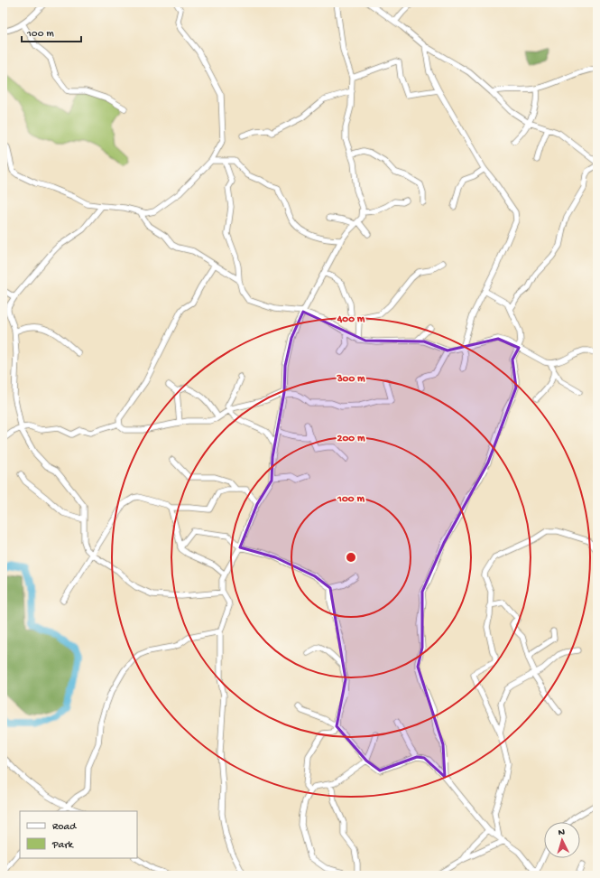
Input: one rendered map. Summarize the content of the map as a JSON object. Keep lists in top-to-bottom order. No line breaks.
{"legend":["Road","Park"],"scale_bar":"100 m","north":"top","rings":["400 m","300 m","200 m","100 m"]}
